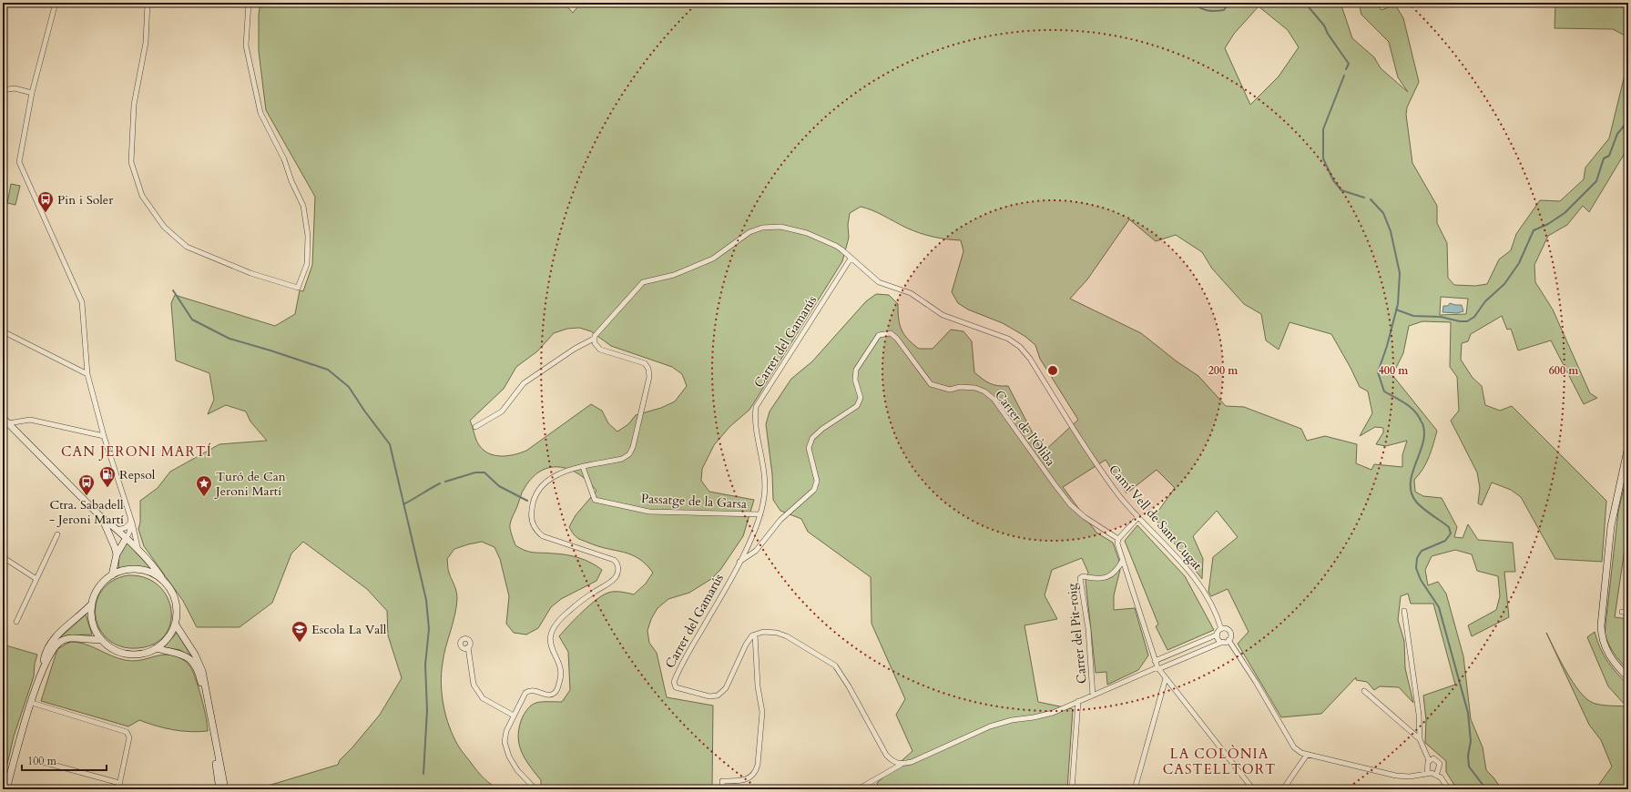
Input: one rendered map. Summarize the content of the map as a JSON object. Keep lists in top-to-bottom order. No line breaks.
{"streets":{"street":["Carrer del Gamarús","Carrer de l'Òliba","Passatge de la Garsa","Camí Vell de Sant Cugat","Carrer del Pit-roig"]},"crossings":[["Carrer del Gamarús","Carrer de l'Òliba"],["Carrer del Gamarús","Passatge de la Garsa"],["Carrer del Gamarús","Camí Vell de Sant Cugat"]],"districts":["CAN JERONI MARTÍ","LA COLÒNIA CASTELLTORT"],"places":{"bus stop":["Pin i Soler","Ctra. Sabadell - Jeroni Martí"],"fuel station":["Repsol"],"place":["Turó de Can Jeroni Martí"],"school or university":["Escola La Vall"]},"scale_bar":"100 m","rings":["200 m","400 m","600 m"]}
